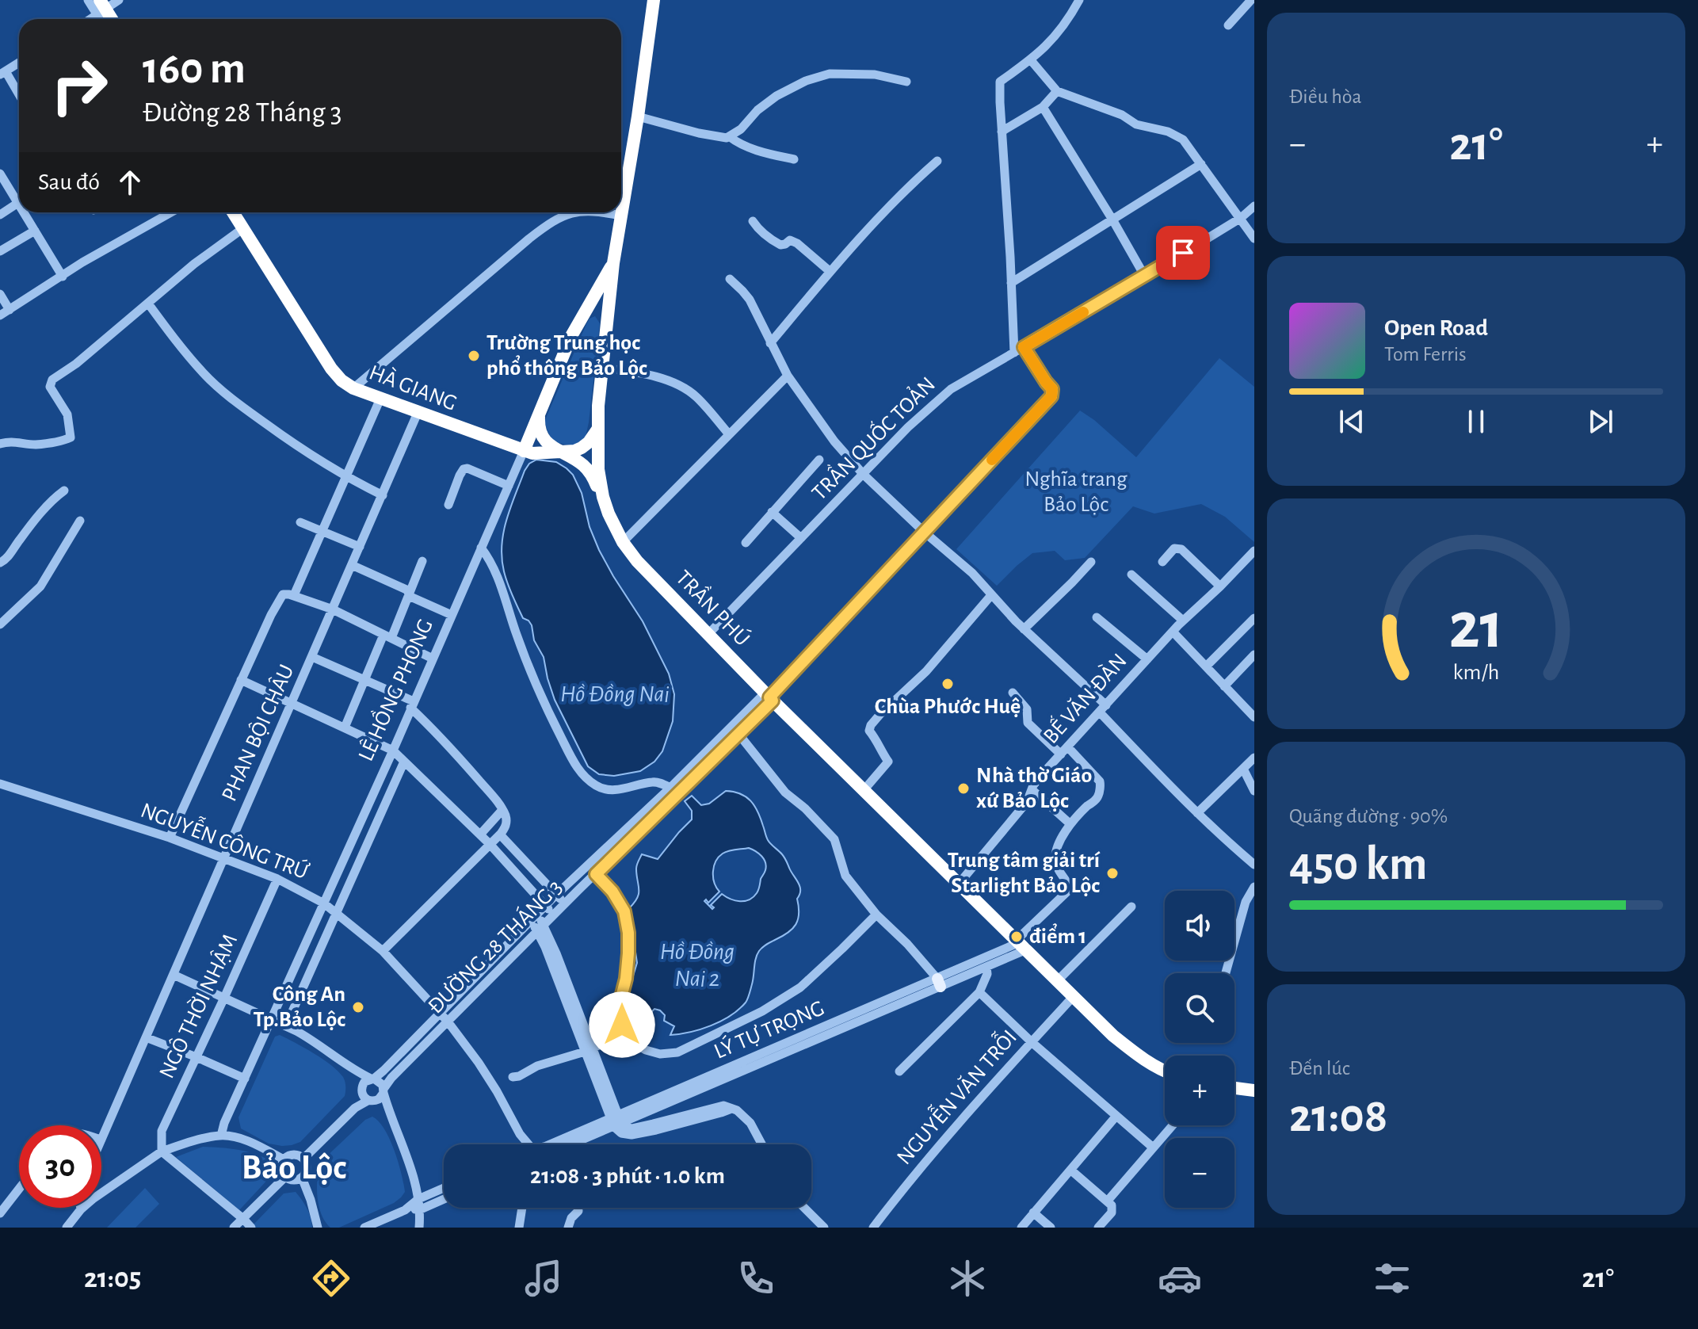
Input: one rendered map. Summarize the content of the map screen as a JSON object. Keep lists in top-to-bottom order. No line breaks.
{"streets":{"highway":["HÀ GIANG","TRẦN PHÚ","LÊ HỒNG PHONG"],"street":["TRẦN QUỐC TOẢN","BẾ VĂN ĐÀN","PHAN BỘI CHÂU","NGUYỄN CÔNG TRỨ","ĐƯỜNG 28 THÁNG 3","NGÔ THỜI NHẬM","LÝ TỰ TRỌNG","NGUYỄN VĂN TRỖI"]},"crossings":[["HÀ GIANG","TRẦN PHÚ"],["HÀ GIANG","LÊ HỒNG PHONG"],["HÀ GIANG","PHAN BỘI CHÂU"],["TRẦN QUỐC TOẢN","TRẦN PHÚ"],["TRẦN PHÚ","LÊ HỒNG PHONG"],["TRẦN PHÚ","BẾ VĂN ĐÀN"],["TRẦN PHÚ","ĐƯỜNG 28 THÁNG 3"],["TRẦN PHÚ","LÝ TỰ TRỌNG"],["TRẦN PHÚ","NGUYỄN VĂN TRỖI"],["LÊ HỒNG PHONG","NGUYỄN CÔNG TRỨ"],["PHAN BỘI CHÂU","NGUYỄN CÔNG TRỨ"],["NGUYỄN CÔNG TRỨ","ĐƯỜNG 28 THÁNG 3"],["NGUYỄN CÔNG TRỨ","NGÔ THỜI NHẬM"]],"districts":["Bảo Lộc"],"water":["Hồ Đồng Nai","Hồ Đồng Nai 2"],"parks":["Nghĩa trang Bảo Lộc"],"places":["Trường Trung học phổ thông Bảo Lộc","Chùa Phước Huệ","Nhà thờ Giáo xứ Bảo Lộc","Trung tâm giải trí Starlight Bảo Lộc","điểm 1","Công An Tp.Bảo Lộc"],"page":{"tile":["Điều hòa",["Quãng đường · 90%","450 km"],["Đến lúc","21:08"]],"turn":["160 m","Đường 28 Tháng 3"],"heat":["−","21°","+"],"then":"Sau đó","song":["Open Road","Tom Ferris"],"map_buttons":["+","−"],"limit":"30","trip":"21:08 · 3 phút · 1.0 km","tabs":["21:05","21°"],"gauge":["21","km/h"]}}
